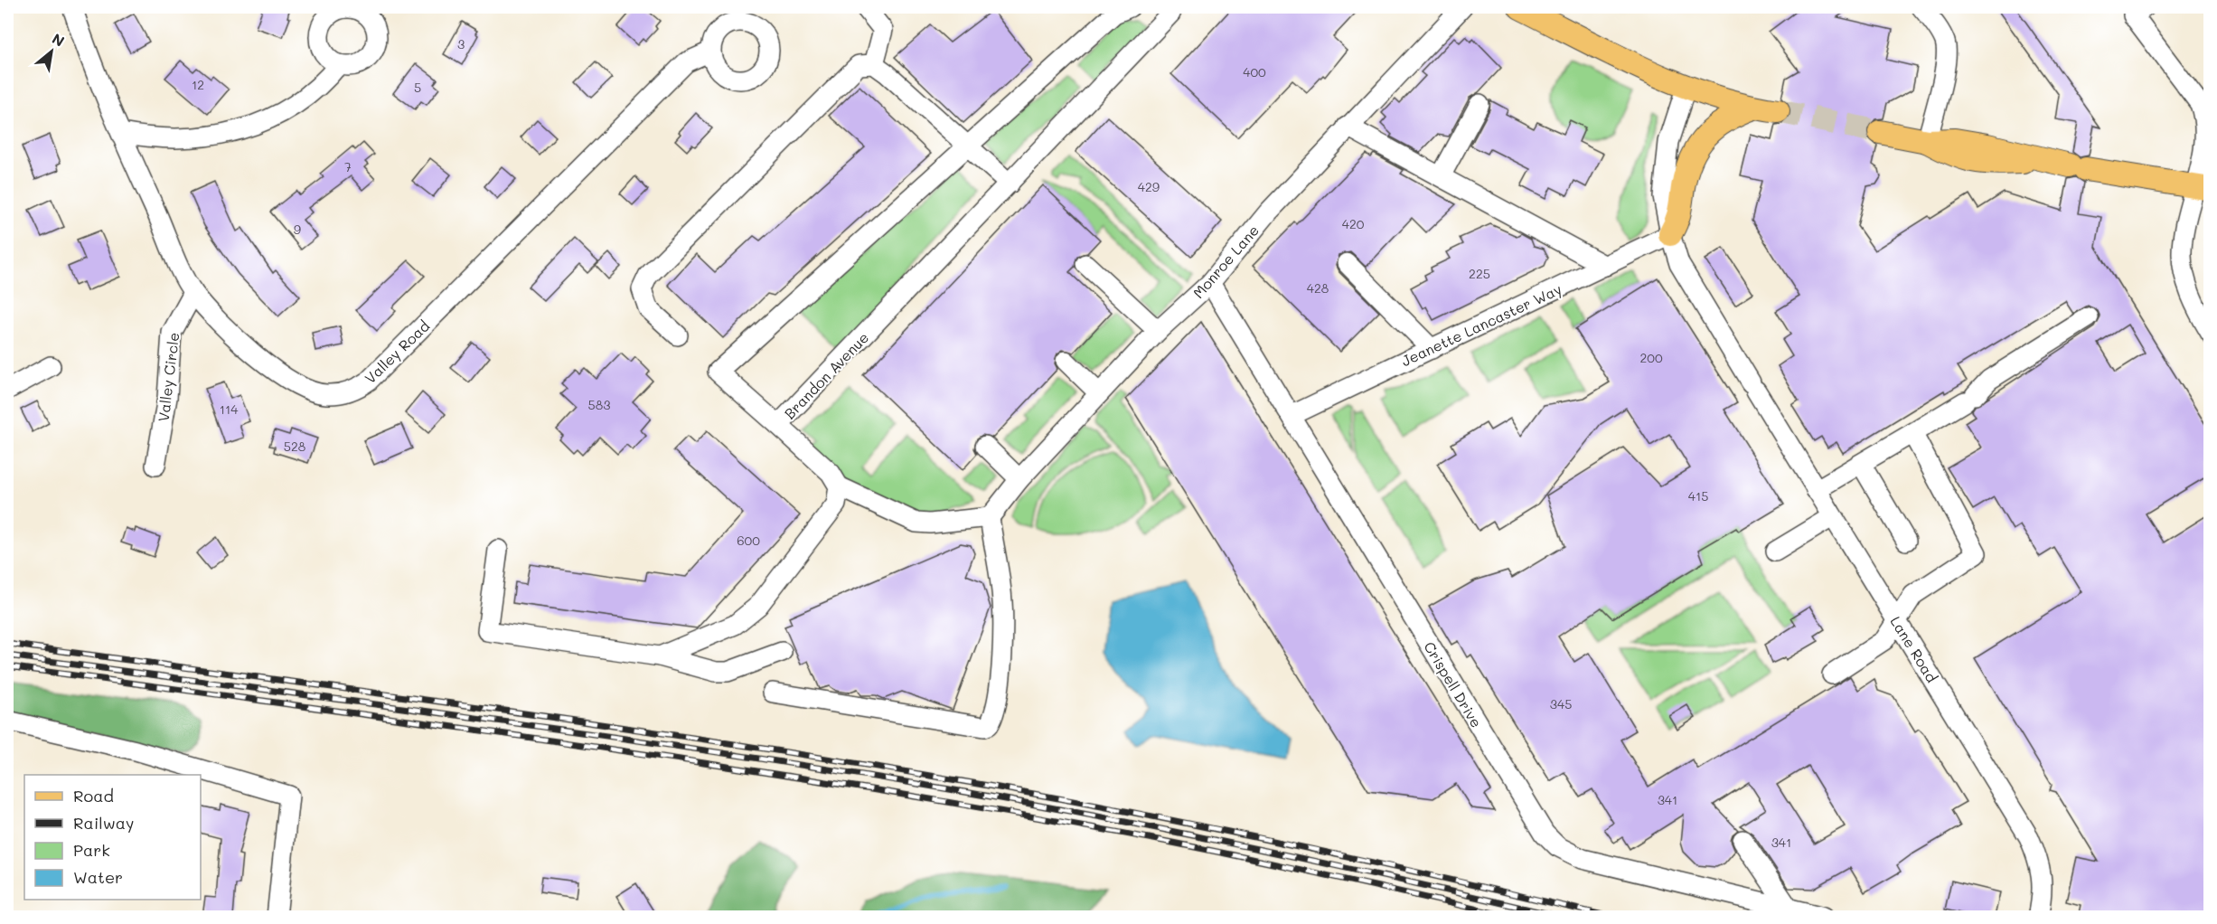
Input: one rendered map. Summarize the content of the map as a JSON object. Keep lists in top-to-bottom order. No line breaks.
{"streets":{"street":["Monroe Lane","Jeanette Lancaster Way","Valley Road","Brandon Avenue","Valley Circle","Lane Road","Crispell Drive"]},"crossings":[["Monroe Lane","Crispell Drive"],["Jeanette Lancaster Way","Lane Road"],["Jeanette Lancaster Way","Crispell Drive"],["Valley Road","Valley Circle"]],"house_numbers":["3","400","12","5","7","429","420","9","225","428","200","583","114","528","415","600","345","341","341"],"legend":["Road","Railway","Park","Water"],"north":"top right"}
